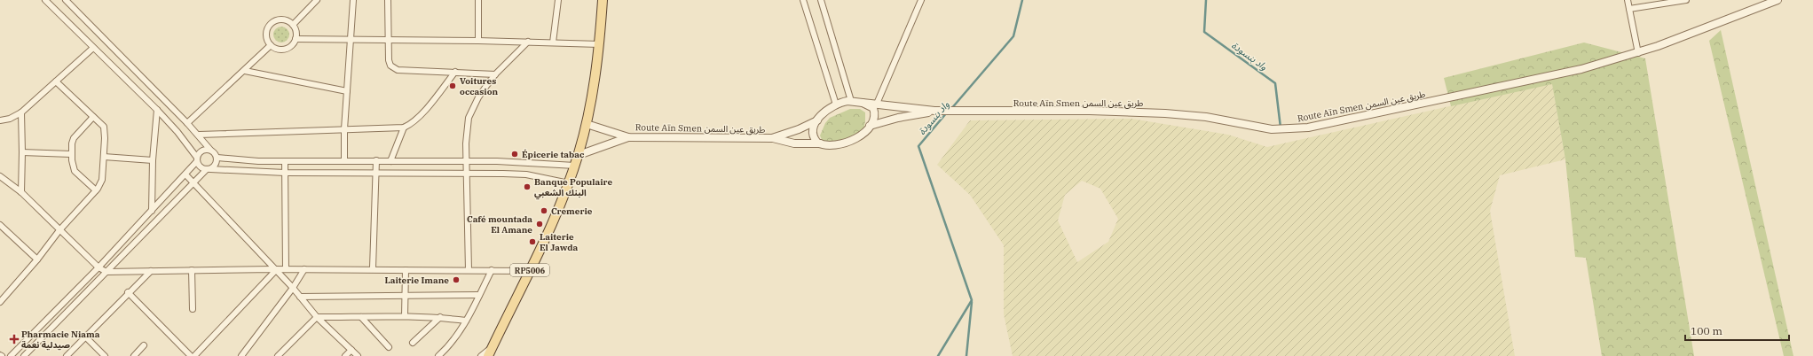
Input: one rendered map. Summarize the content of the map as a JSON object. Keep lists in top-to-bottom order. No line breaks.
{"streets":{"main road":["RP5006"],"street":["Route Aïn Smen طريق عين السمن"]},"crossings":[["Route Aïn Smen طريق عين السمن","RP5006"]],"water":["واد بنسودة"],"places":{"other":["Voitures occasion","Épicerie tabac","Banque Populaire البنك الشعبي","Cremerie","Café mountada El Amane","Laiterie El Jawda","Laiterie Imane"],"health":["Pharmacie Niama صيدلية نعمة"]},"scale_bar":"100 m"}
